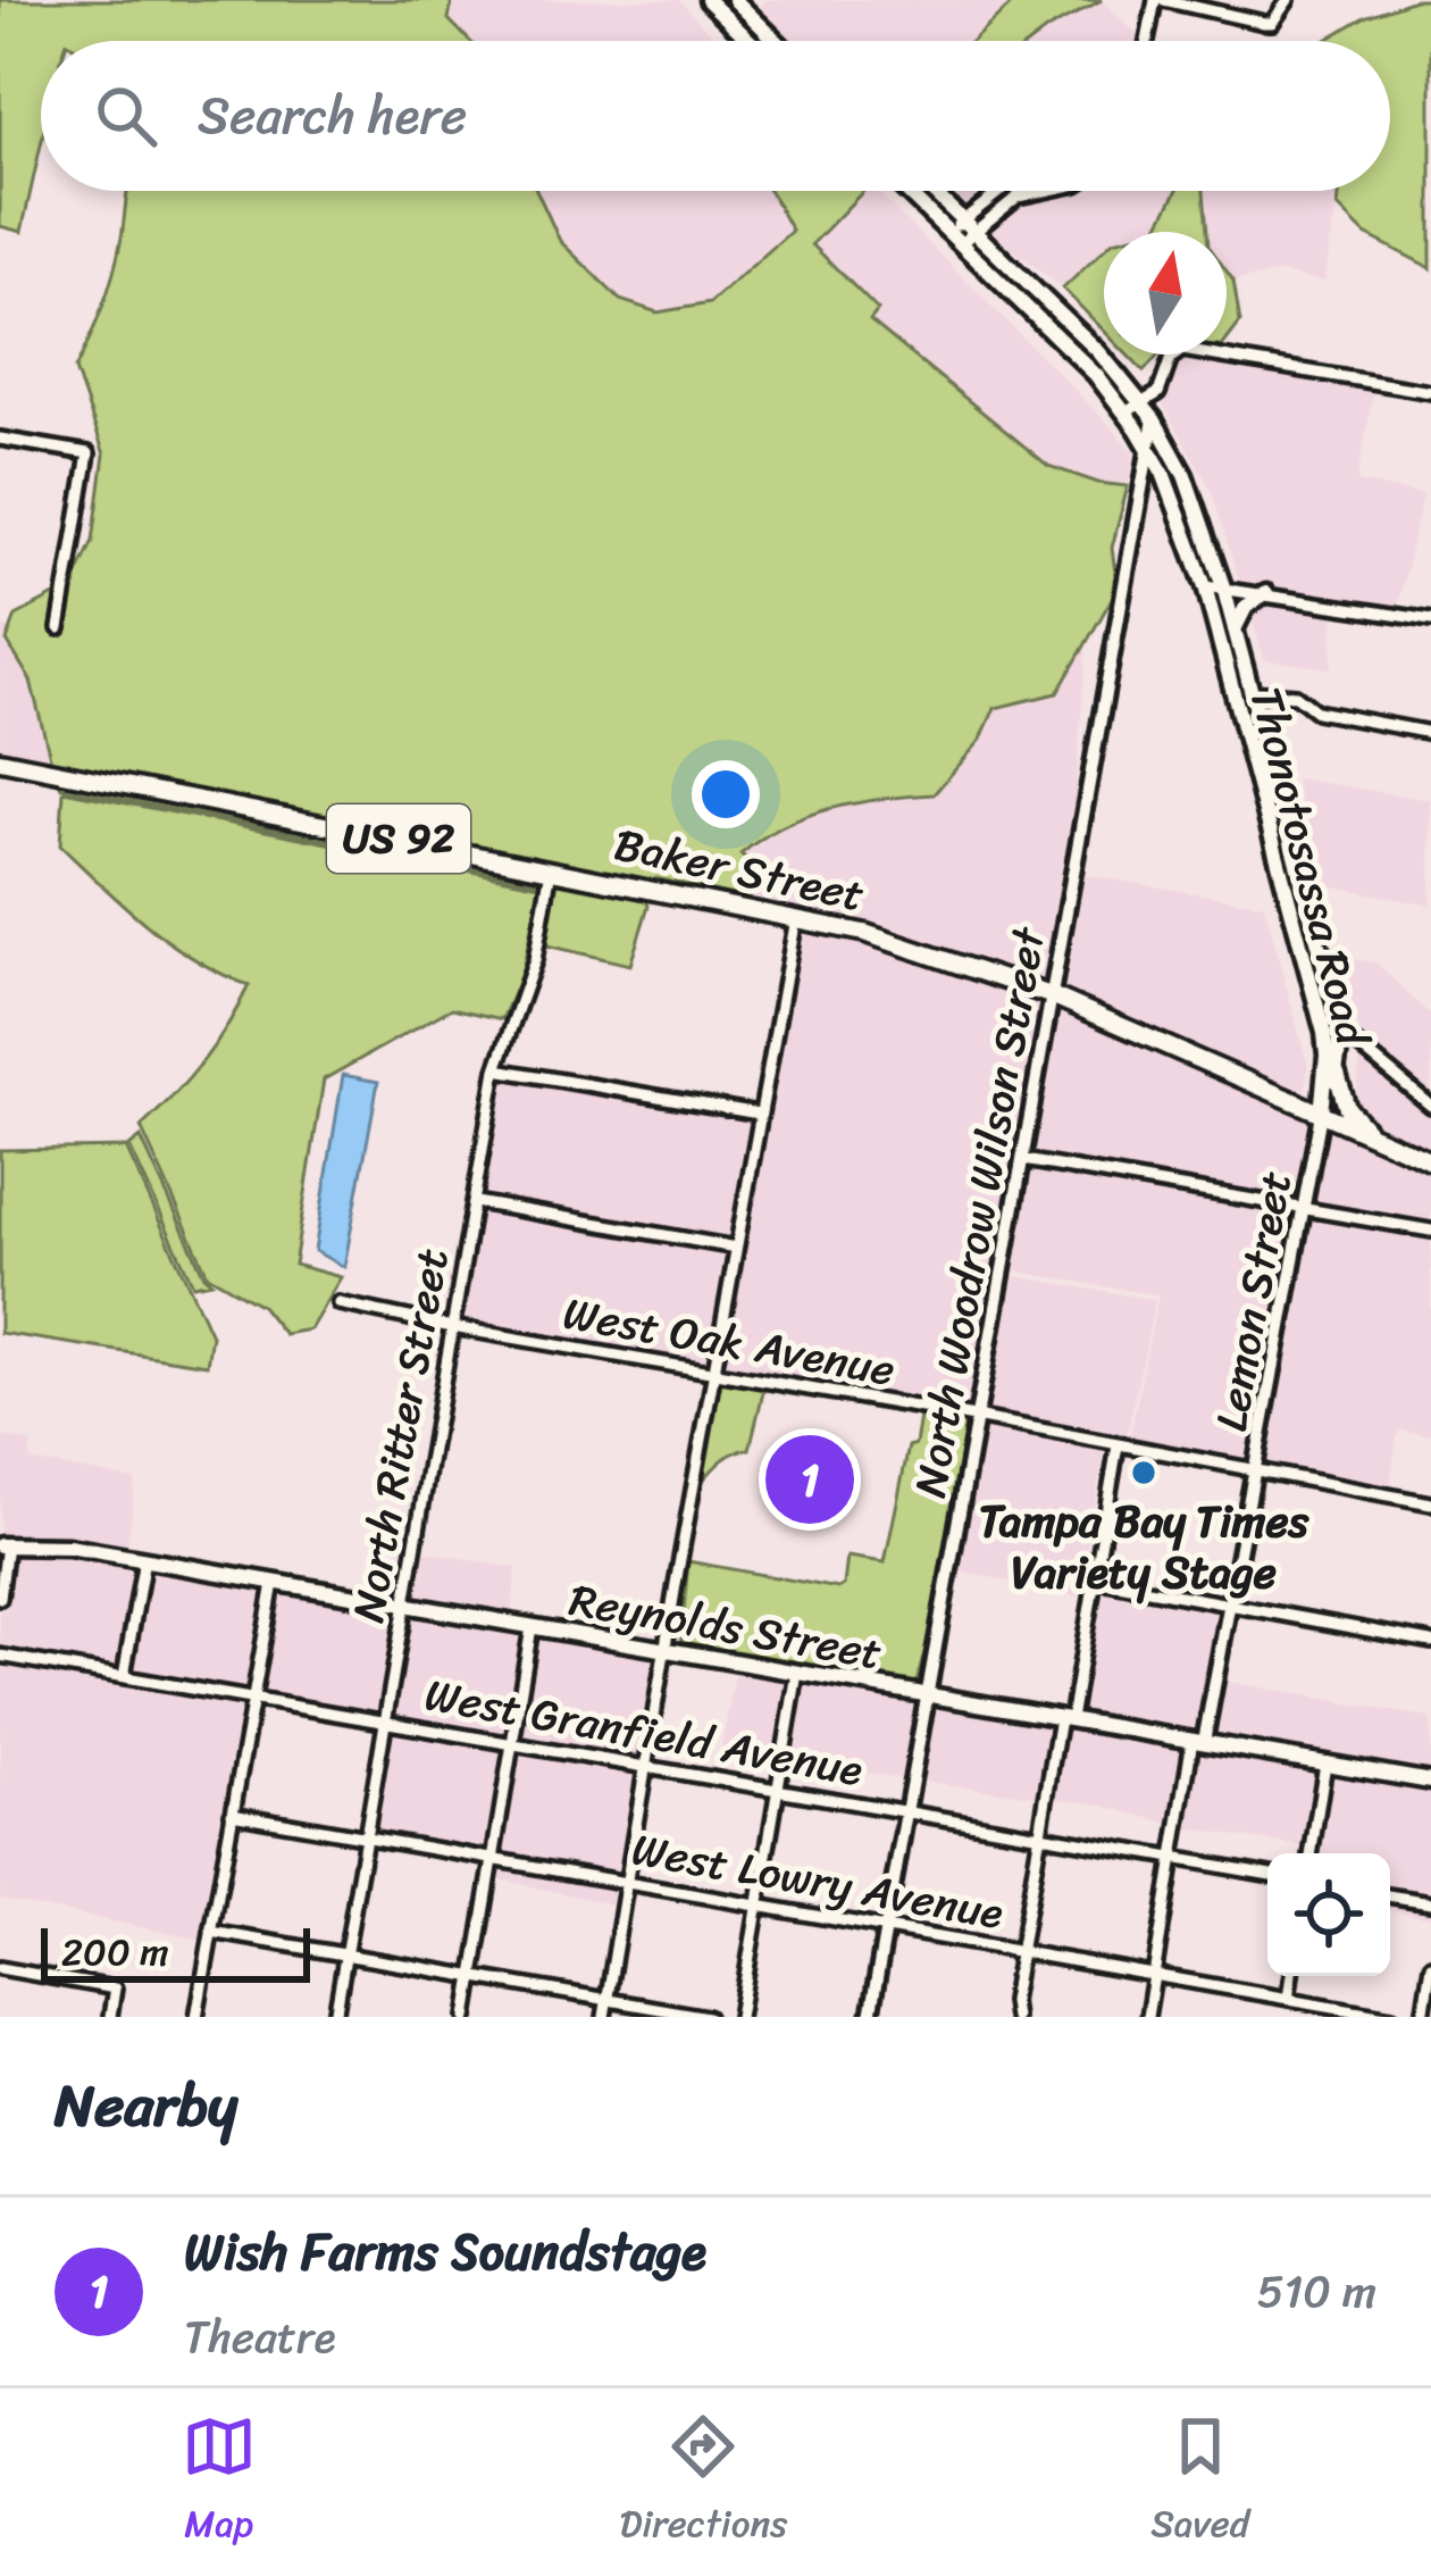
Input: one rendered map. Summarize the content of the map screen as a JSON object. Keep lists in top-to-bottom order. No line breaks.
{"streets":{"main road":["US 92","Thonotosassa Road","Baker Street","Reynolds Street"],"street":["North Woodrow Wilson Street","Lemon Street","West Oak Avenue","North Ritter Street","West Granfield Avenue","West Lowry Avenue"]},"crossings":[["Thonotosassa Road","Baker Street"],["Thonotosassa Road","North Woodrow Wilson Street"],["Thonotosassa Road","Lemon Street"],["Baker Street","North Woodrow Wilson Street"],["Baker Street","Lemon Street"],["Baker Street","North Ritter Street"],["North Woodrow Wilson Street","West Oak Avenue"],["North Woodrow Wilson Street","Reynolds Street"],["North Woodrow Wilson Street","West Granfield Avenue"],["North Woodrow Wilson Street","West Lowry Avenue"],["Lemon Street","West Oak Avenue"],["Lemon Street","Reynolds Street"],["West Oak Avenue","North Ritter Street"],["North Ritter Street","Reynolds Street"],["North Ritter Street","West Granfield Avenue"],["North Ritter Street","West Lowry Avenue"]],"places":["Tampa Bay Times Variety Stage"],"scale_bar":"200 m","north":"top","page":{"search":"Search here","pins":"1","scale":"200 m","heading":"Nearby","list":[{"mark":"1","name":"Wish Farms Soundstage","note":"Theatre","value":"510 m"}],"nav":["Map","Directions","Saved"]}}
